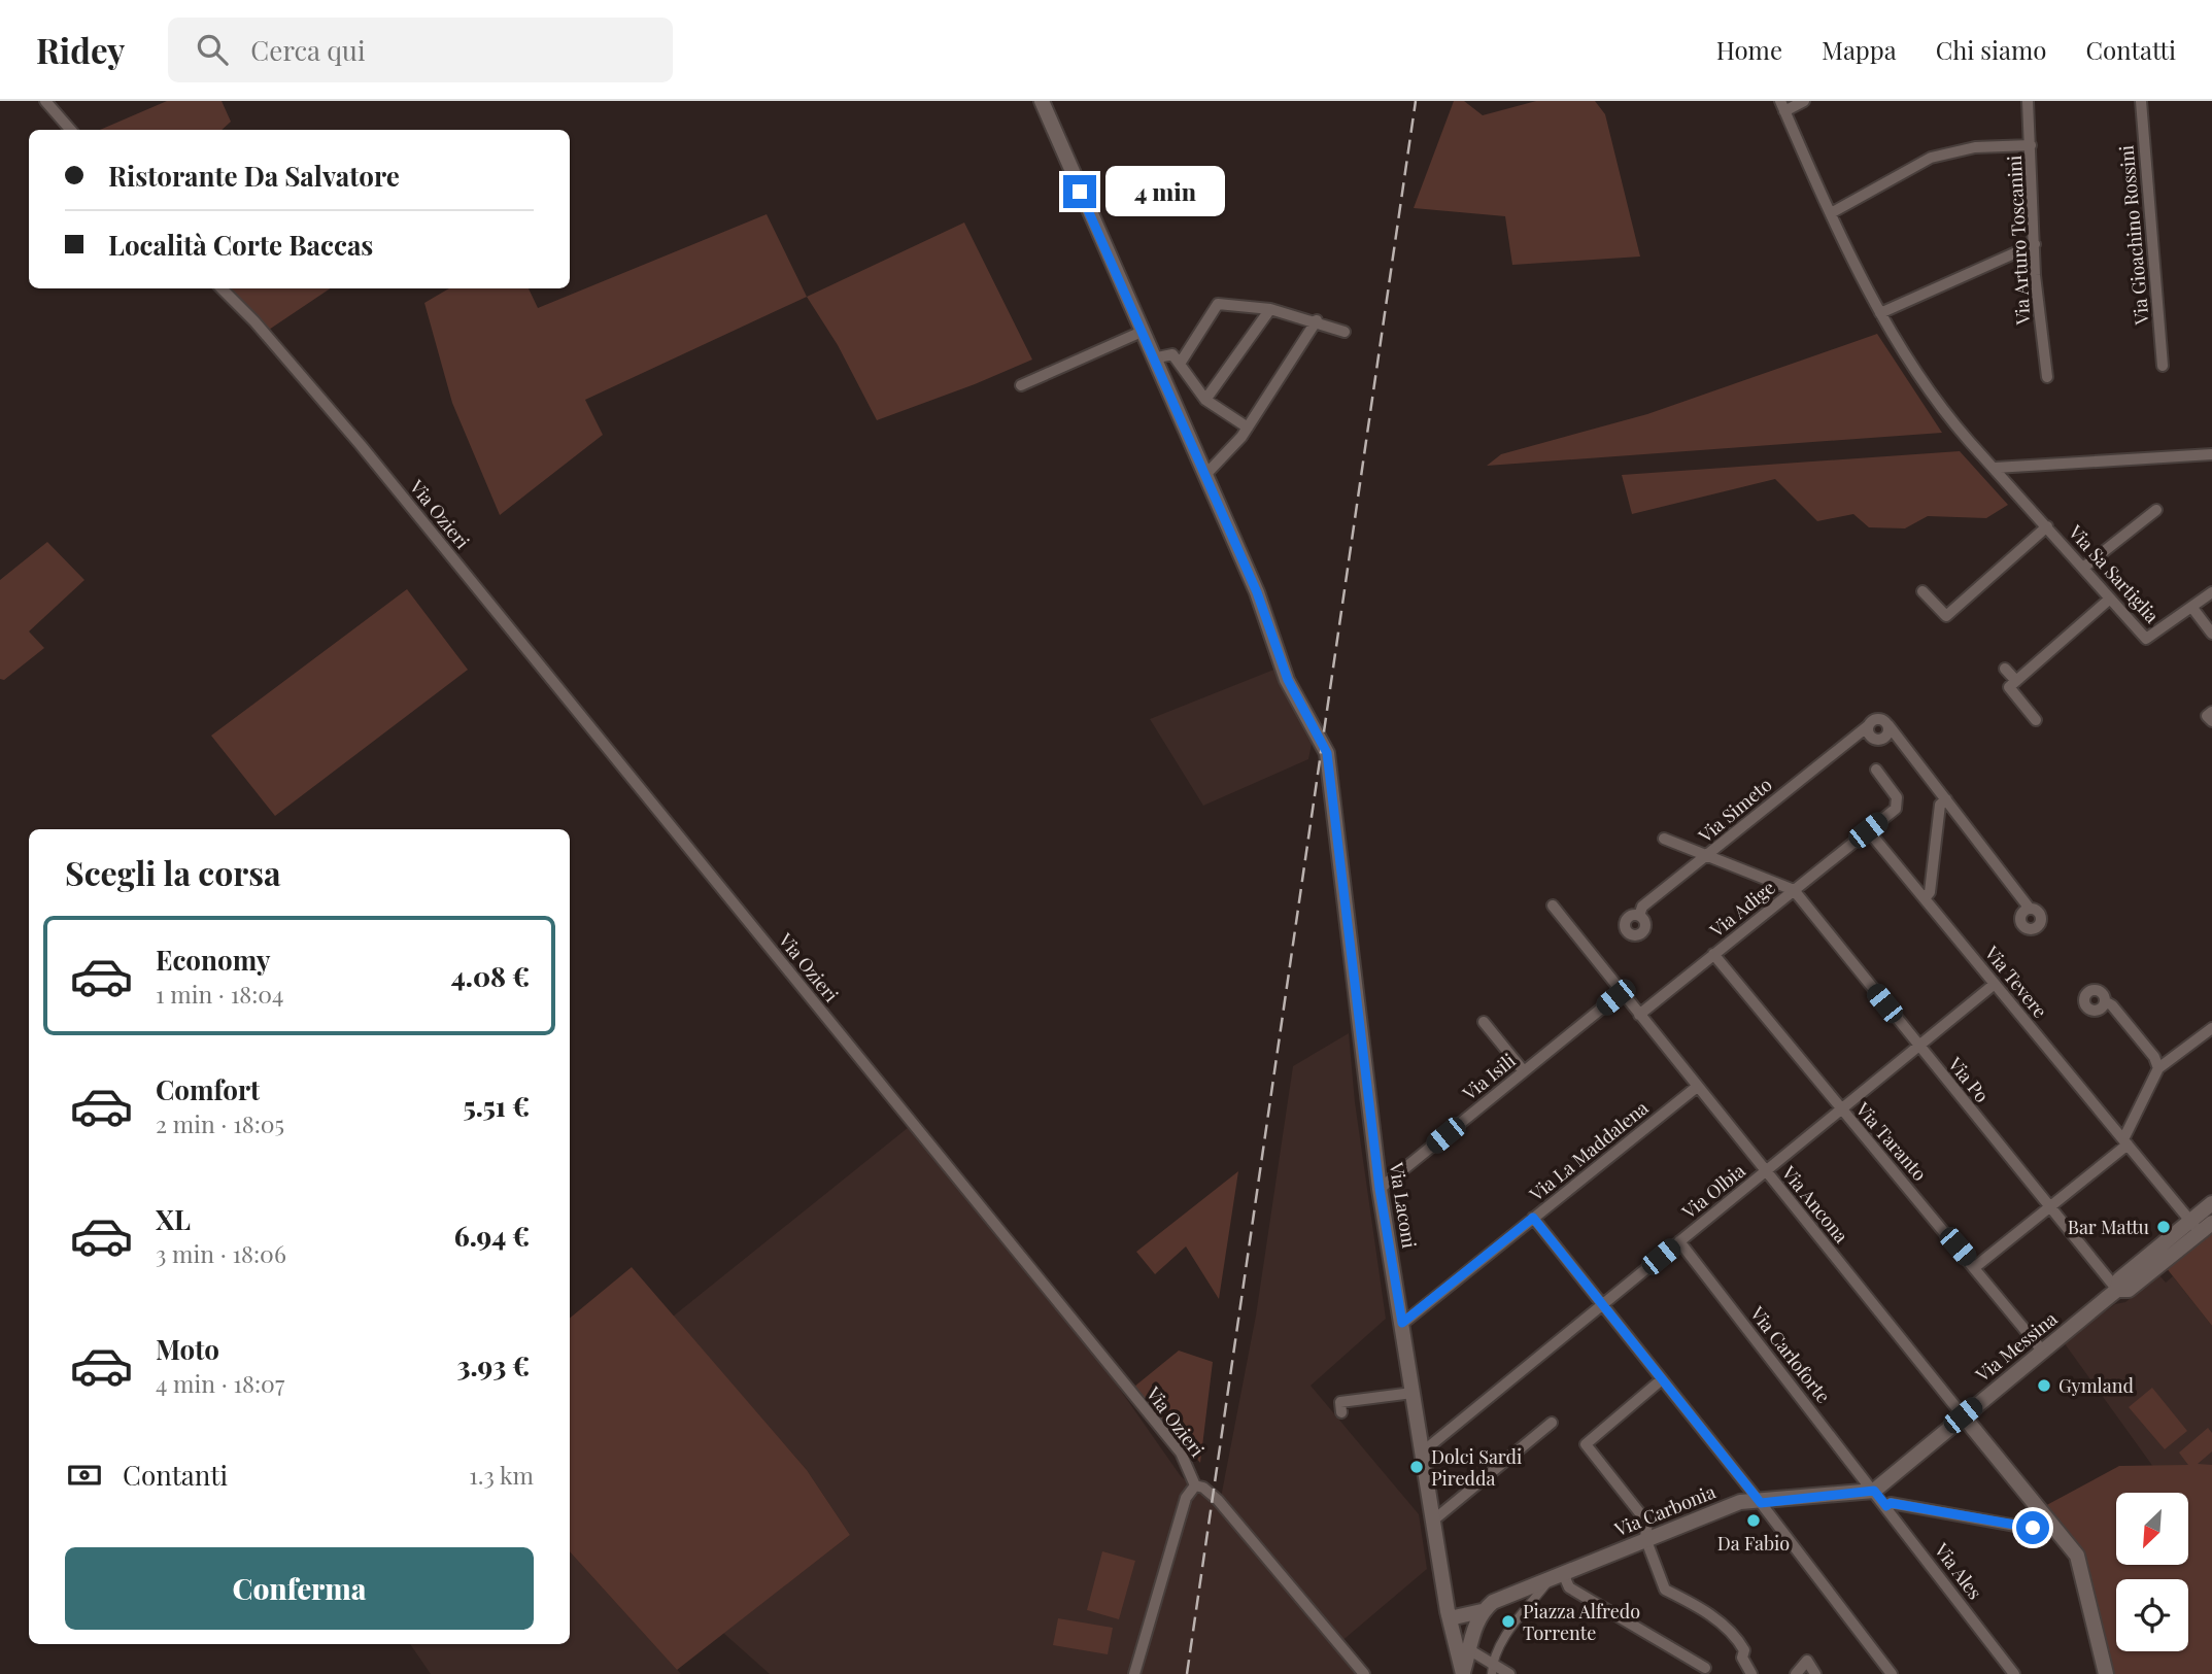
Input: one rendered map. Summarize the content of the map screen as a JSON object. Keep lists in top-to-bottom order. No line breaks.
{"streets":{"street":["Via Gioachino Rossini","Via Arturo Toscanini","Via Ozieri","Via Sa Sartiglia","Via Simeto","Via Adige","Via Tevere","Via Isili","Via Po","Via Taranto","Via La Maddalena","Via Olbia","Via Ancona","Via Laconi","Via Messina","Via Carloforte","Via Carbonia","Via Ales"]},"crossings":[["Via Adige","Via Tevere"],["Via Adige","Via Po"],["Via Adige","Via Taranto"],["Via Adige","Via Ancona"],["Via Tevere","Via Olbia"],["Via Tevere","Via Messina"],["Via Isili","Via Ancona"],["Via Isili","Via Laconi"],["Via Po","Via Olbia"],["Via Po","Via Messina"],["Via Taranto","Via Olbia"],["Via Taranto","Via Messina"],["Via La Maddalena","Via Ancona"],["Via La Maddalena","Via Laconi"],["Via Olbia","Via Ancona"],["Via Olbia","Via Laconi"],["Via Olbia","Via Carloforte"],["Via Ancona","Via Messina"],["Via Laconi","Via Carbonia"],["Via Messina","Via Carloforte"],["Via Messina","Via Carbonia"],["Via Messina","Via Ales"],["Via Carloforte","Via Carbonia"],["Via Carloforte","Via Ales"],["Via Carbonia","Via Ales"]],"places":["Bar Mattu","Gymland","Dolci Sardi Piredda","Da Fabio","Piazza Alfredo Torrente"],"north":"bottom left","page":{"header":"Ridey","search":"Cerca qui","nav":["Home","Mappa","Chi siamo","Contatti"],"banner":["Ristorante Da Salvatore","Località Corte Baccas"],"bubble":"4 min","heading":"Scegli la corsa","list":[{"name":"Economy","note":"1 min · 18:04","value":"4.08 €"},{"name":"Comfort","note":"2 min · 18:05","value":"5.51 €"},{"name":"XL","note":"3 min · 18:06","value":"6.94 €"},{"name":"Moto","note":"4 min · 18:07","value":"3.93 €"}],"pay":["Contanti","1.3 km"],"buttons":"Conferma"}}
